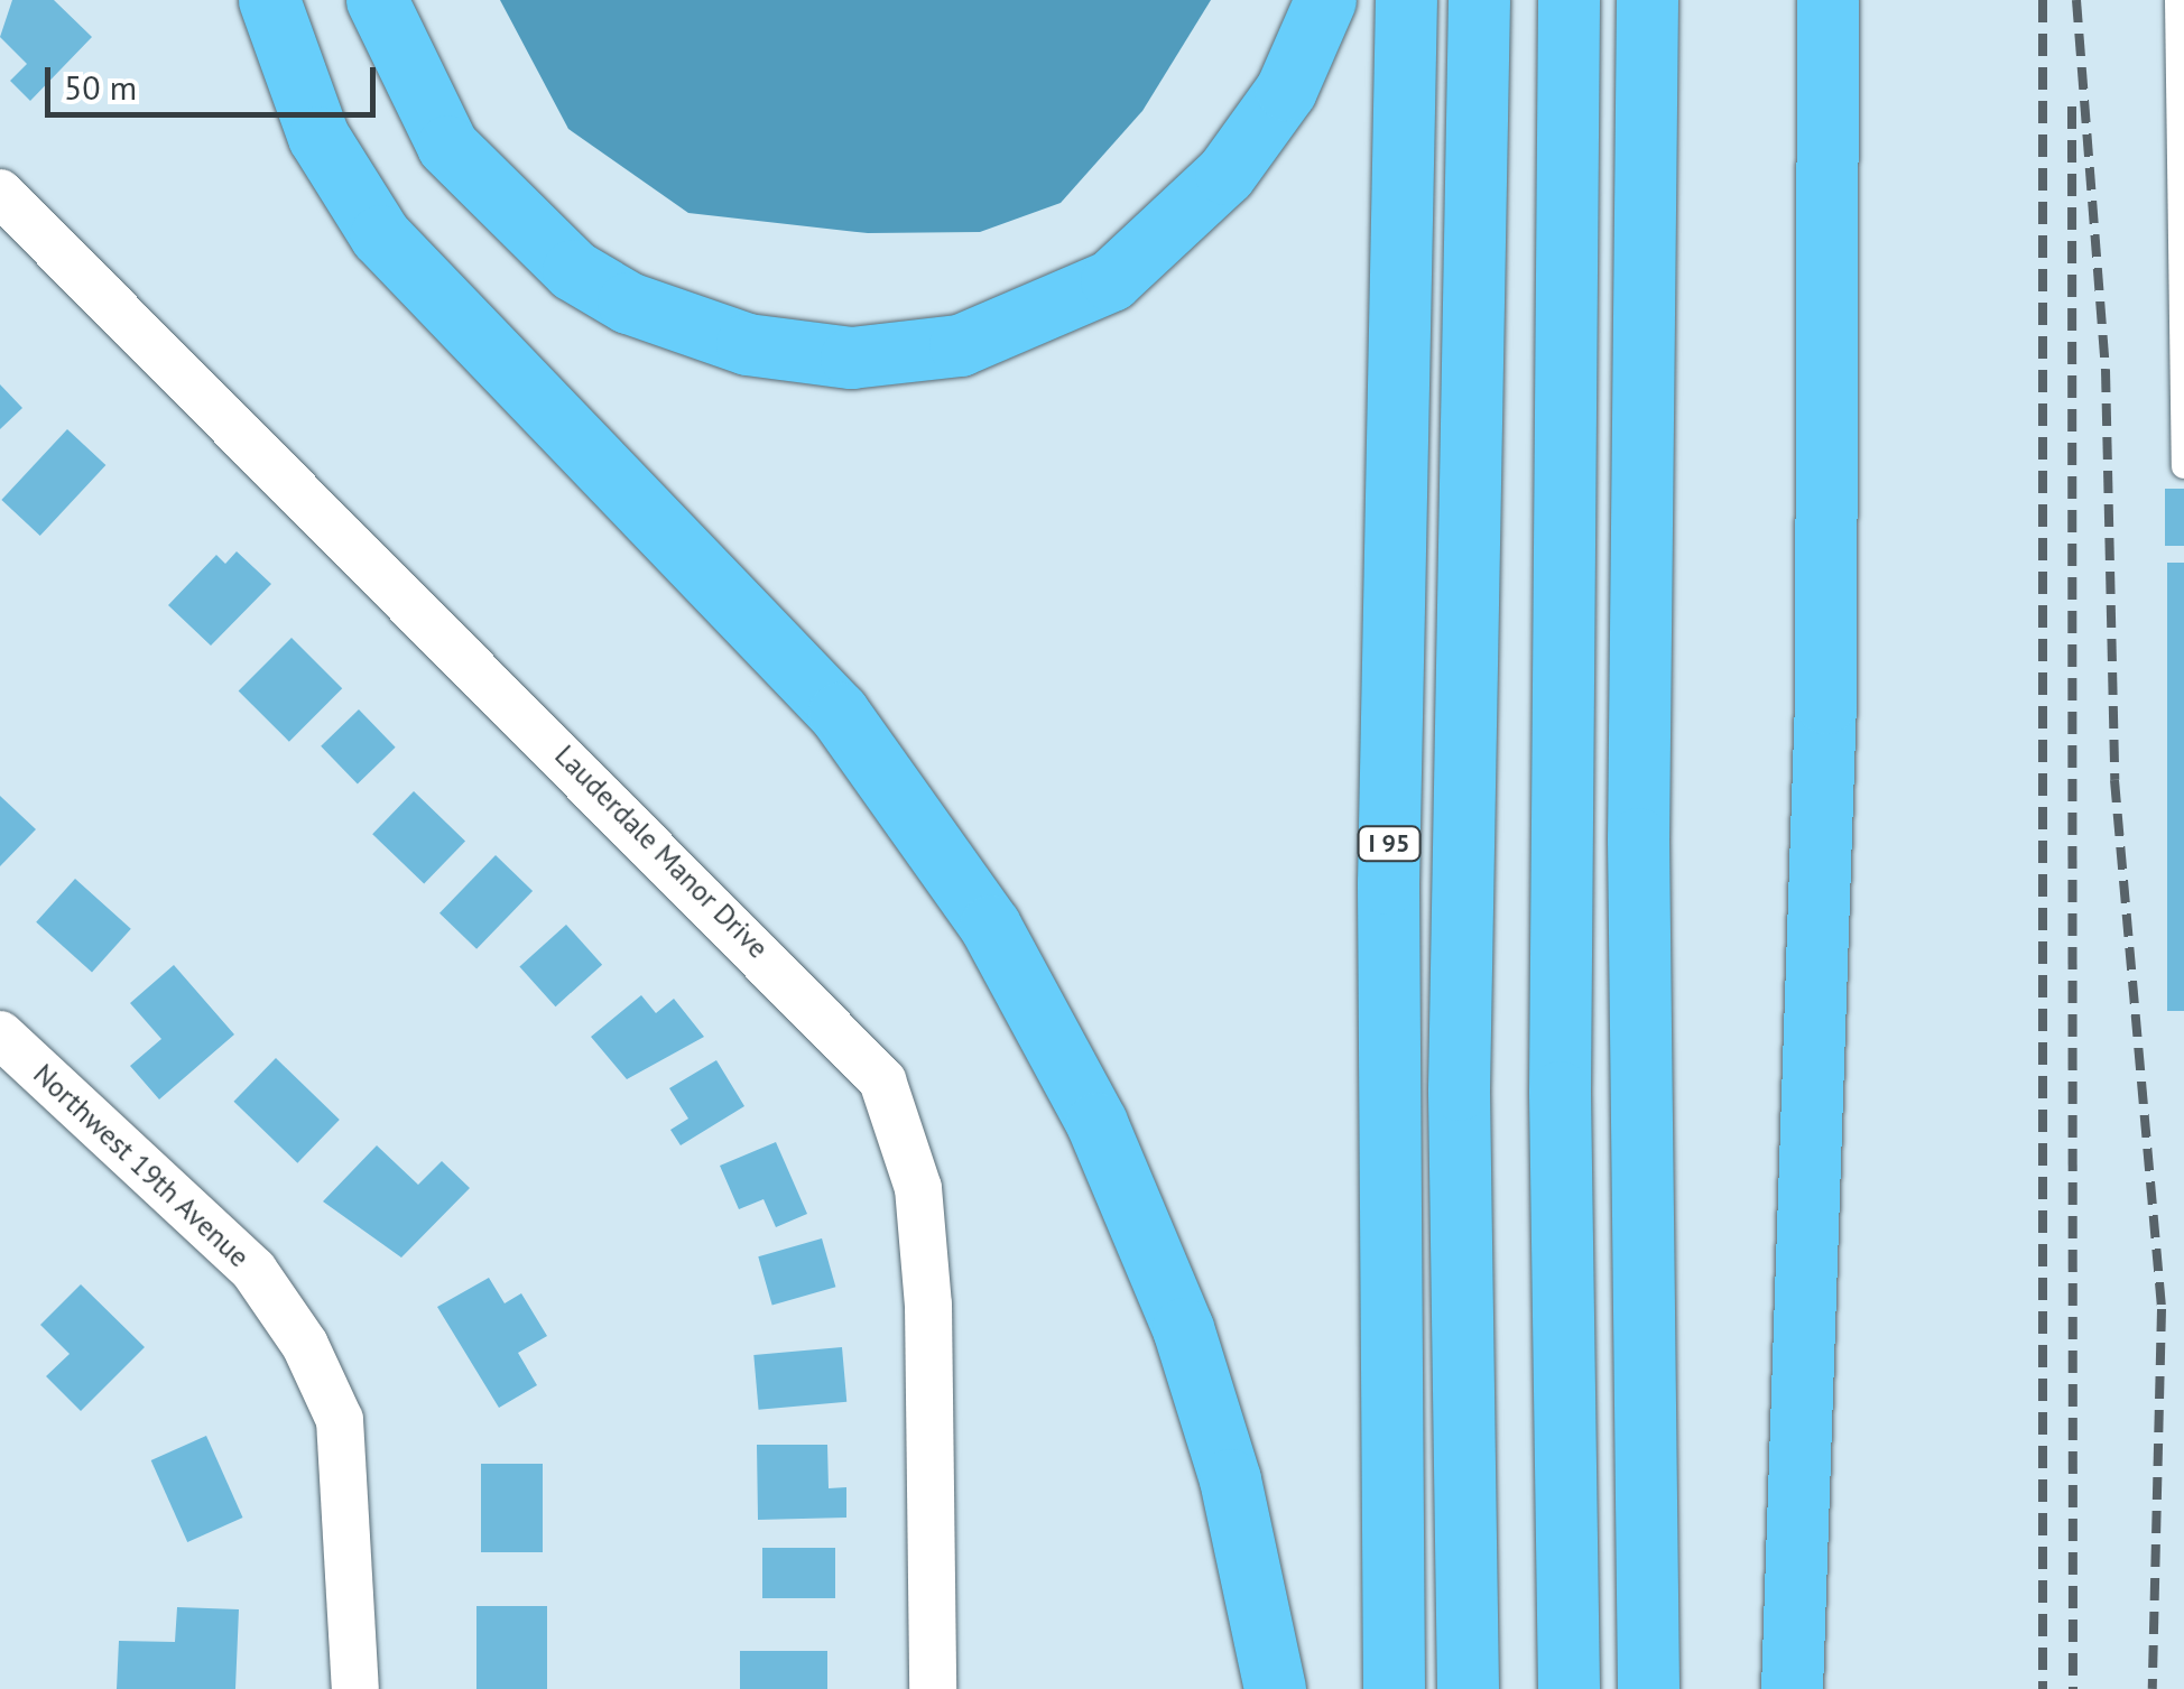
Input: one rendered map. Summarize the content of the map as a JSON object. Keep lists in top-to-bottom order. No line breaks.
{"streets":{"highway":["I 95"],"street":["Lauderdale Manor Drive","Northwest 19th Avenue"]},"scale_bar":"50 m"}
